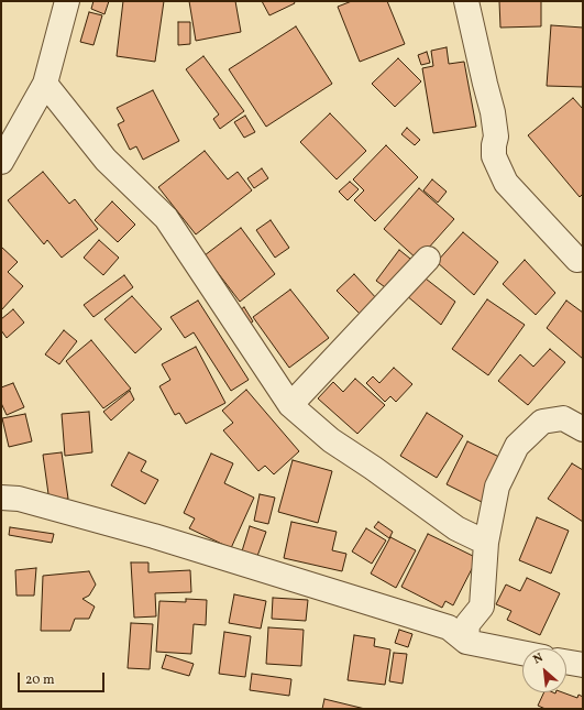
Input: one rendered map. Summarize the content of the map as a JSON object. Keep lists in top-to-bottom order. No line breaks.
{"scale_bar":"20 m","north":"top left"}
